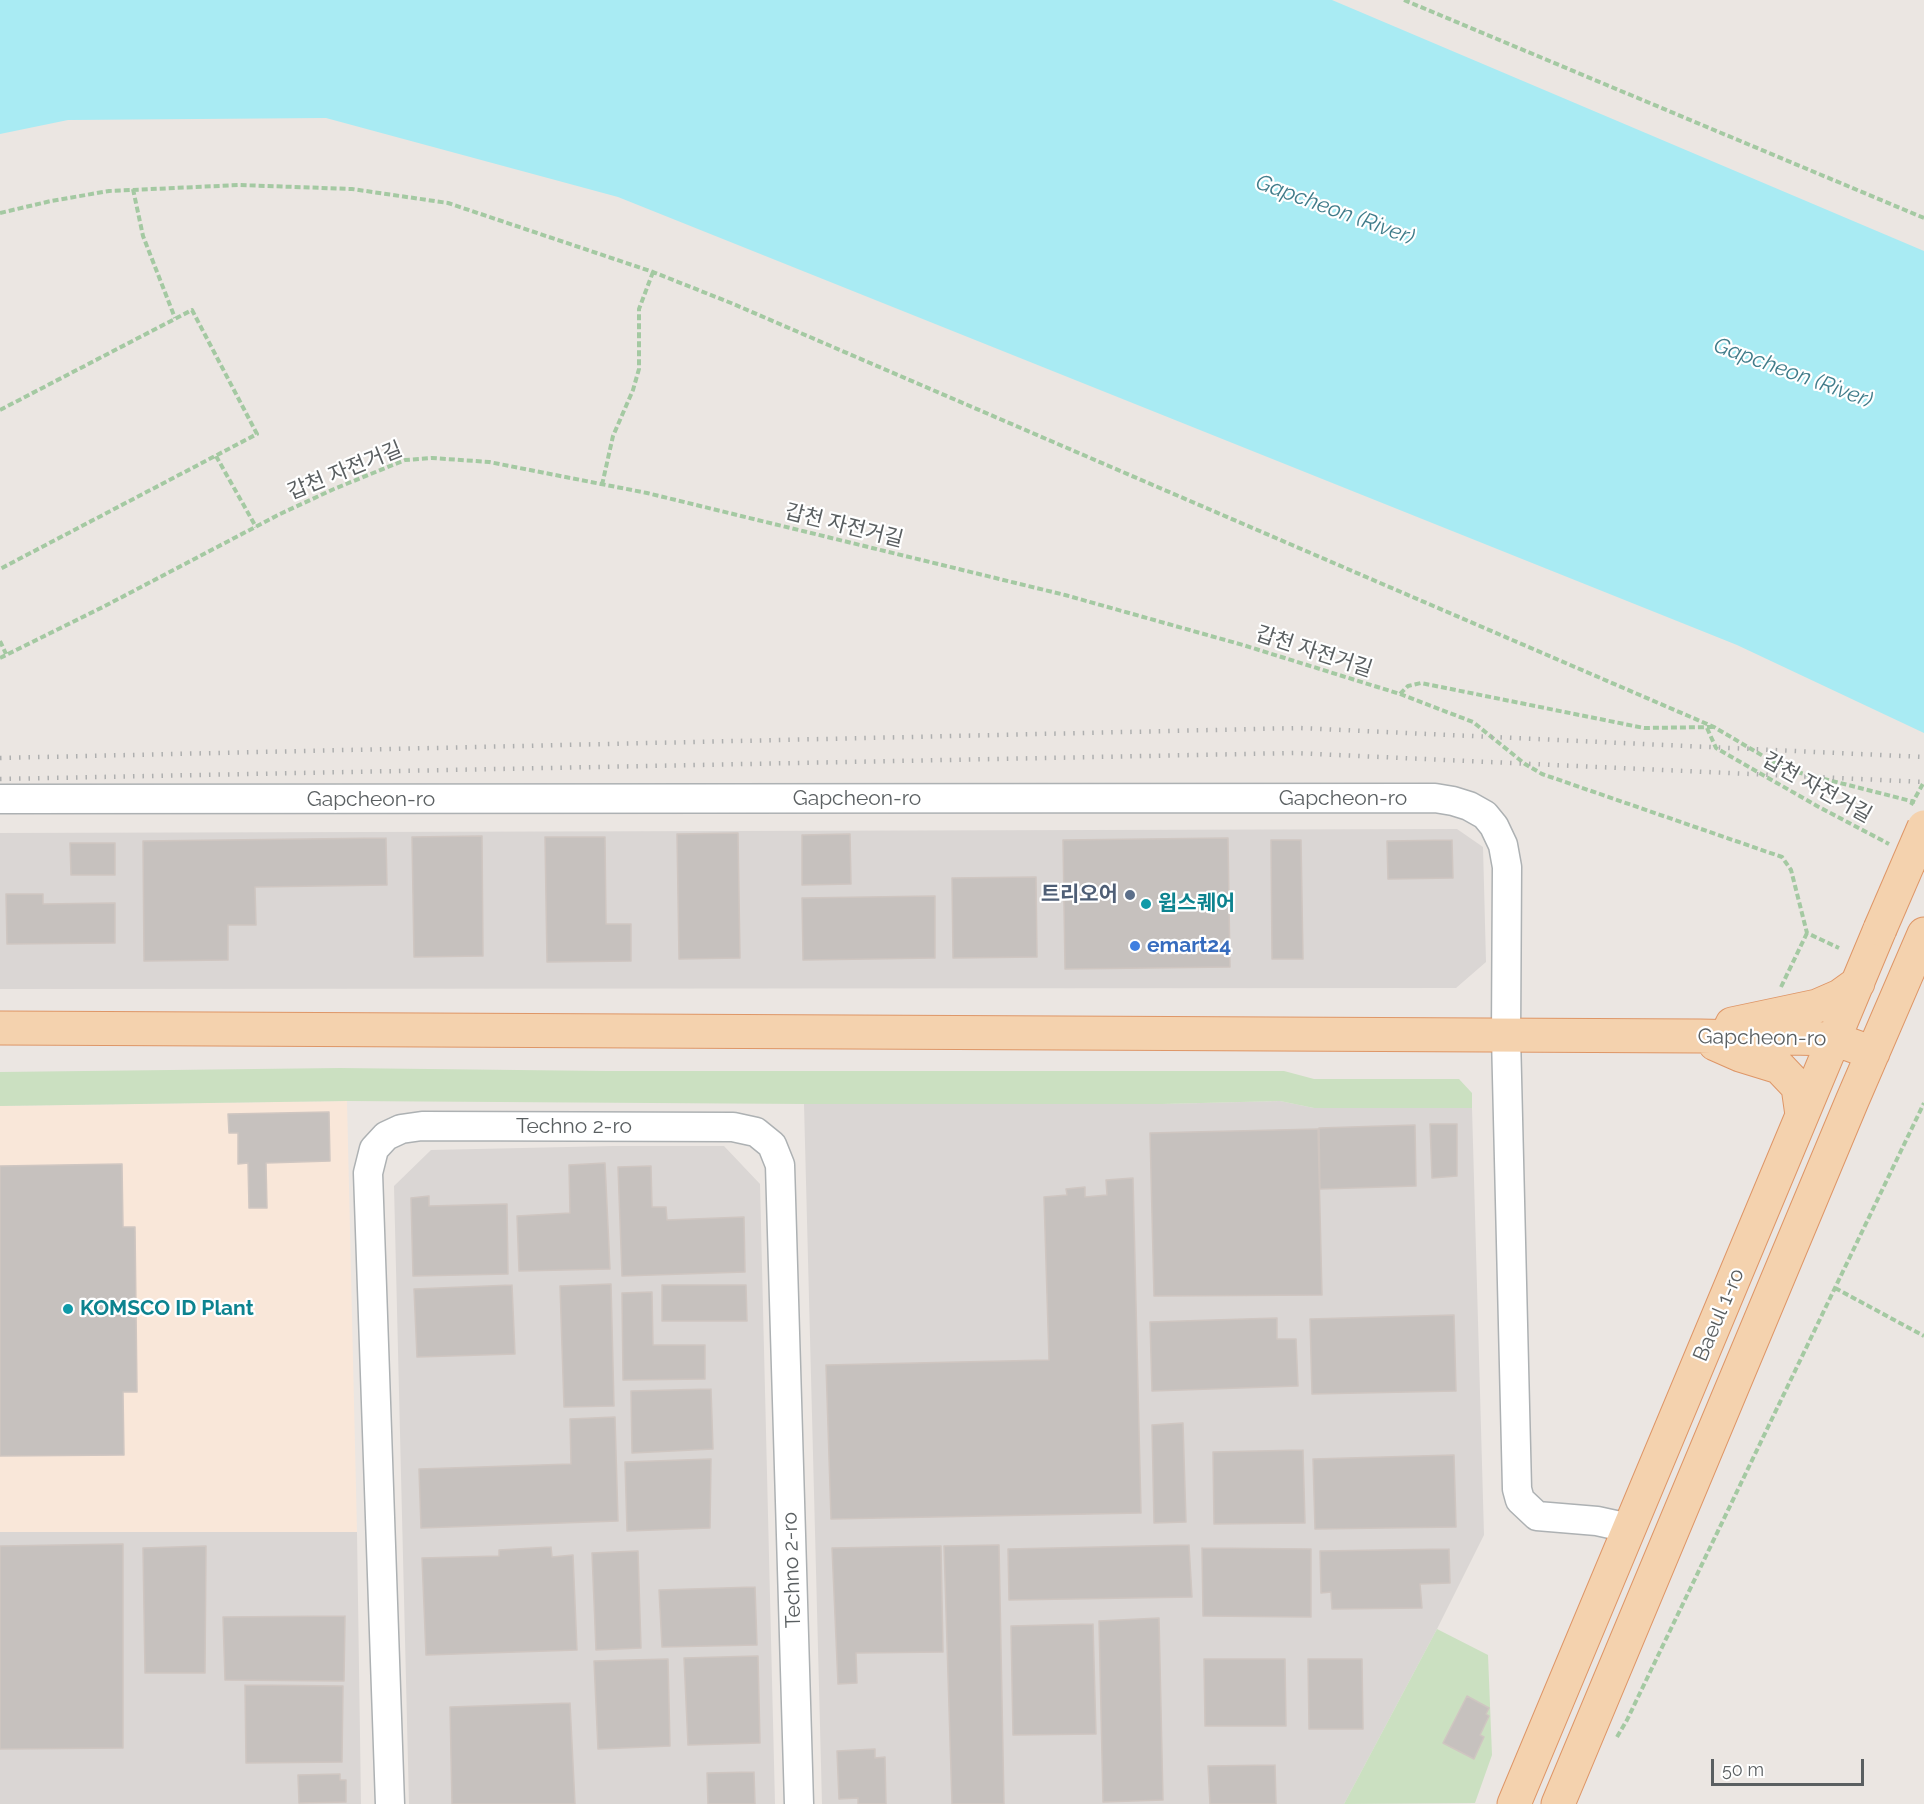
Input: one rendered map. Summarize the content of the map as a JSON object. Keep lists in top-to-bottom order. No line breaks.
{"streets":{"main road":["Gapcheon-ro","Baeul 1-ro"],"street":["Techno 2-ro"],"path":["갑천 자전거길"]},"crossings":[["Gapcheon-ro","Baeul 1-ro"]],"water":["Gapcheon (River)"],"places":["트리오어","윕스퀘어","emart24","KOMSCO ID Plant"],"scale_bar":"50 m"}
